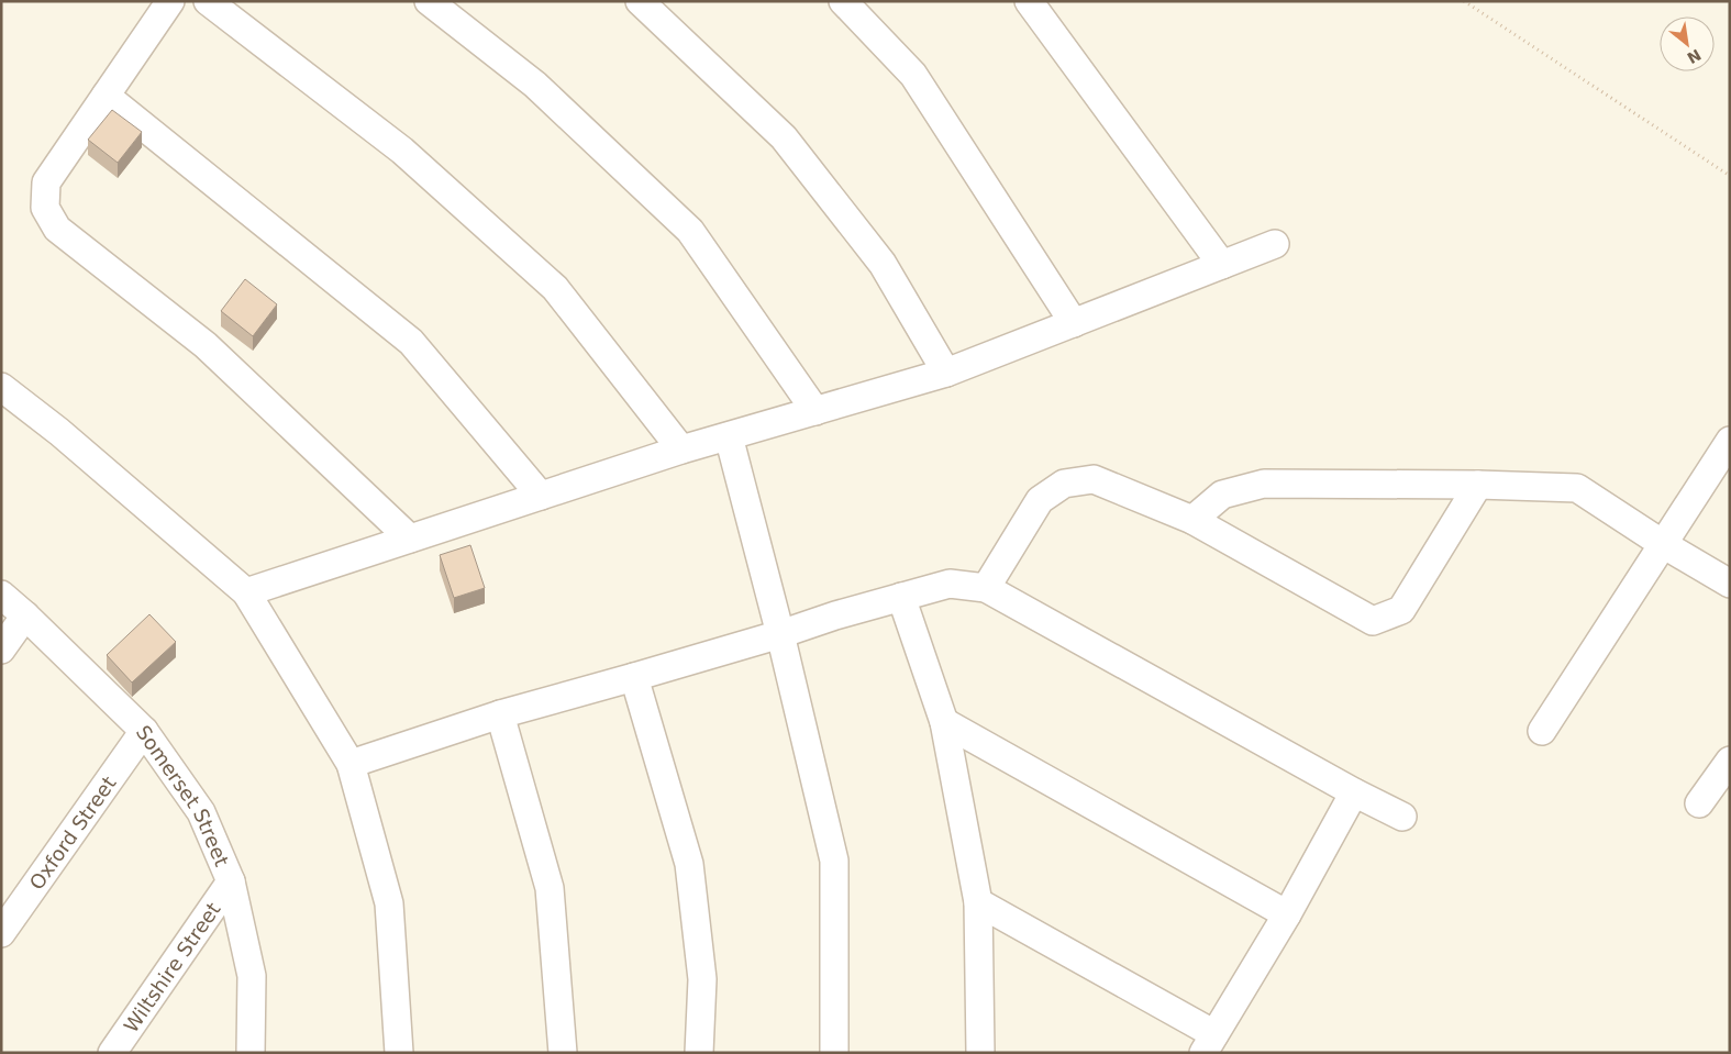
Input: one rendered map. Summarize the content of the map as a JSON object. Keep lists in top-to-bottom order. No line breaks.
{"streets":{"street":["Somerset Street","Oxford Street","Wiltshire Street"]},"crossings":[["Somerset Street","Oxford Street"],["Somerset Street","Wiltshire Street"]],"north":"bottom right"}
